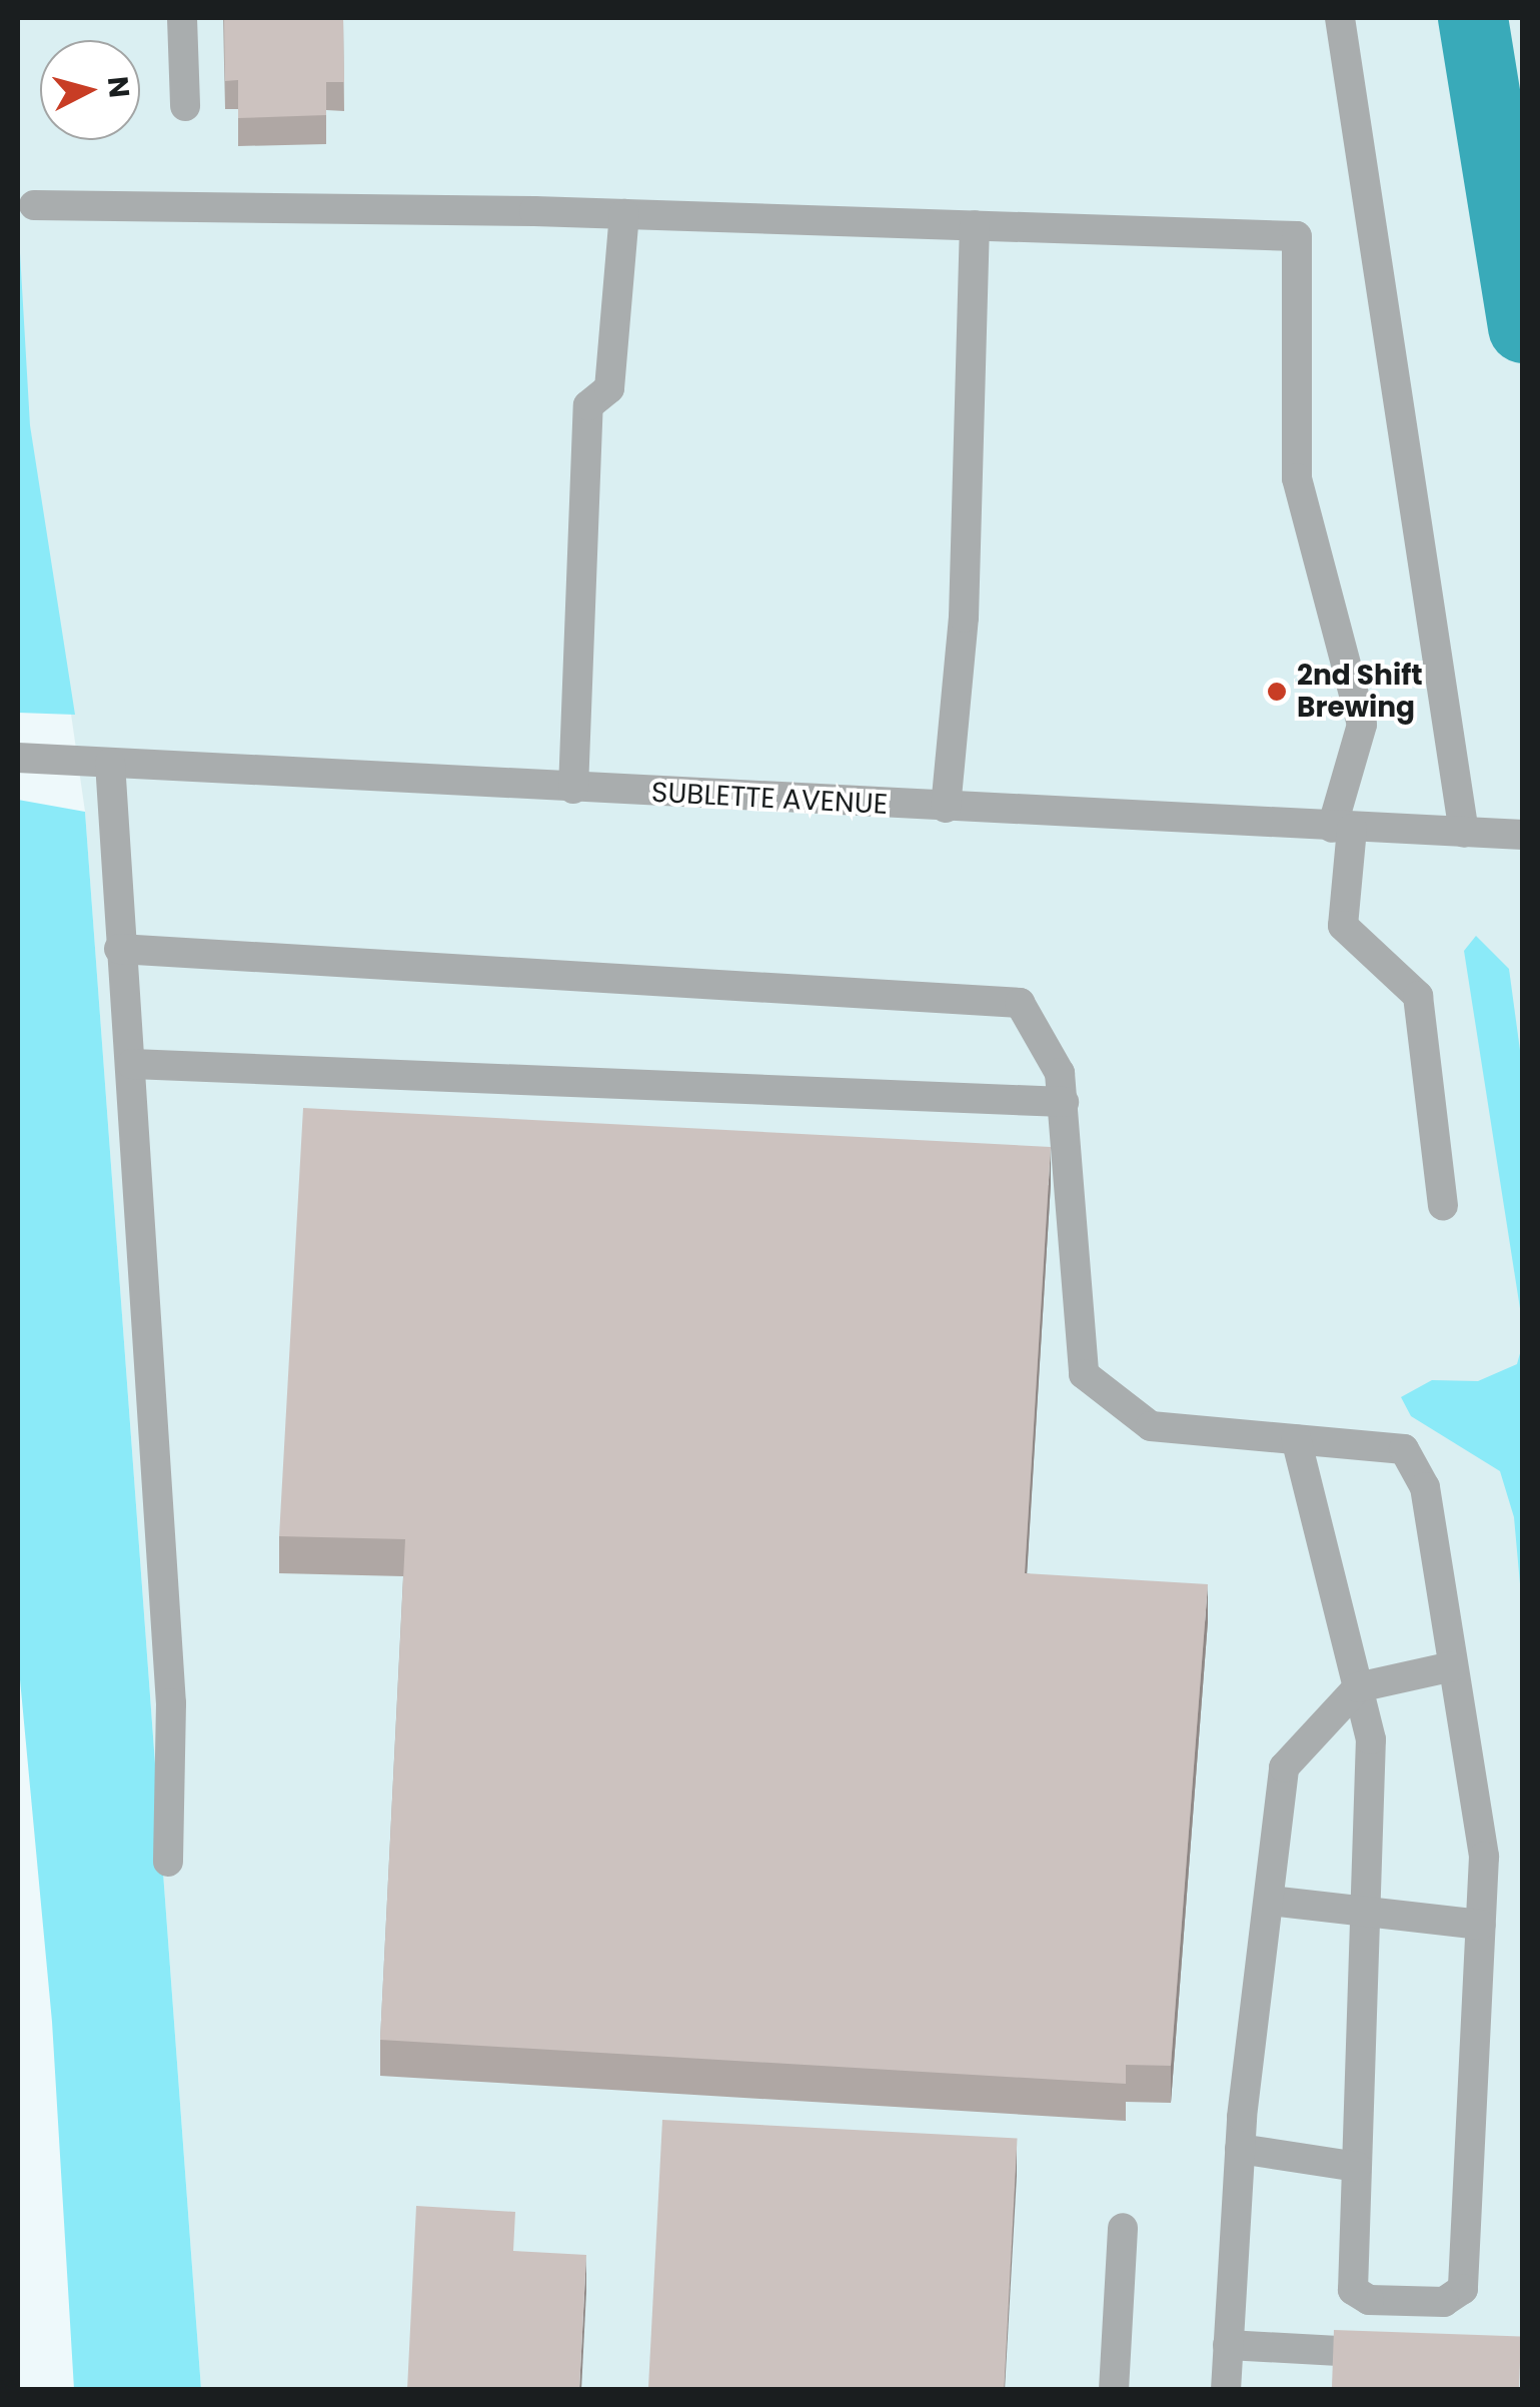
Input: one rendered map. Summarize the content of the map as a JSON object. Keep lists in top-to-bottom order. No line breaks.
{"streets":{"street":["SUBLETTE AVENUE"]},"places":["2nd Shift Brewing"],"north":"right"}
